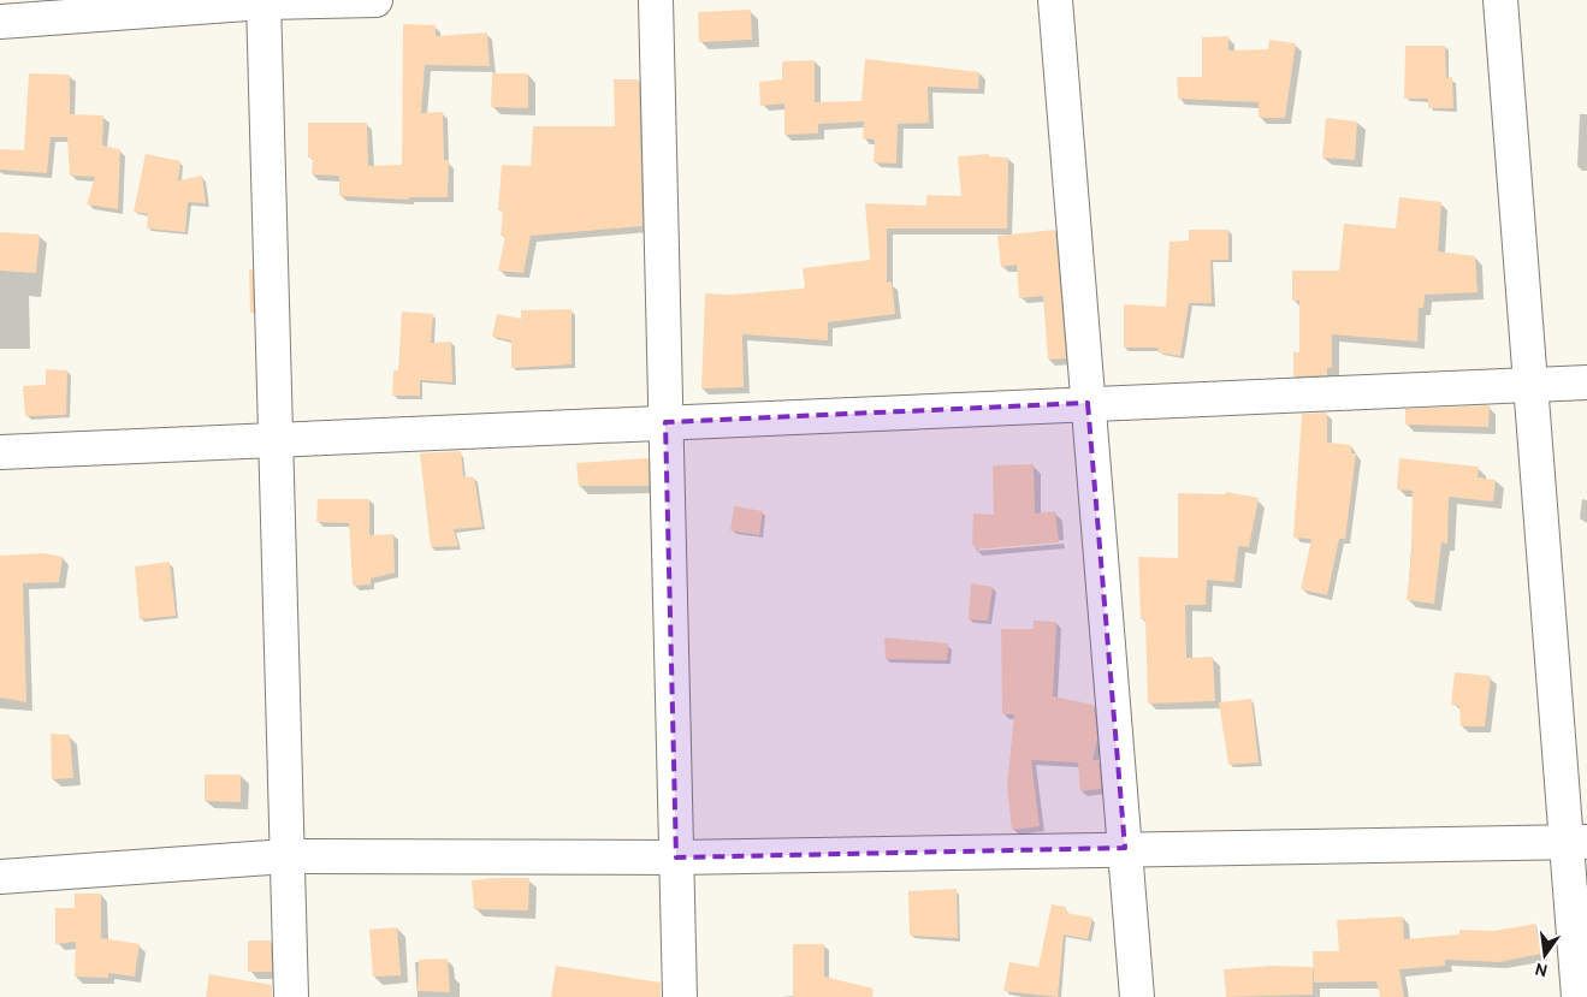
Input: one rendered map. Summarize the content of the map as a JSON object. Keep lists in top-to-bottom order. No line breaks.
{"north":"bottom"}
